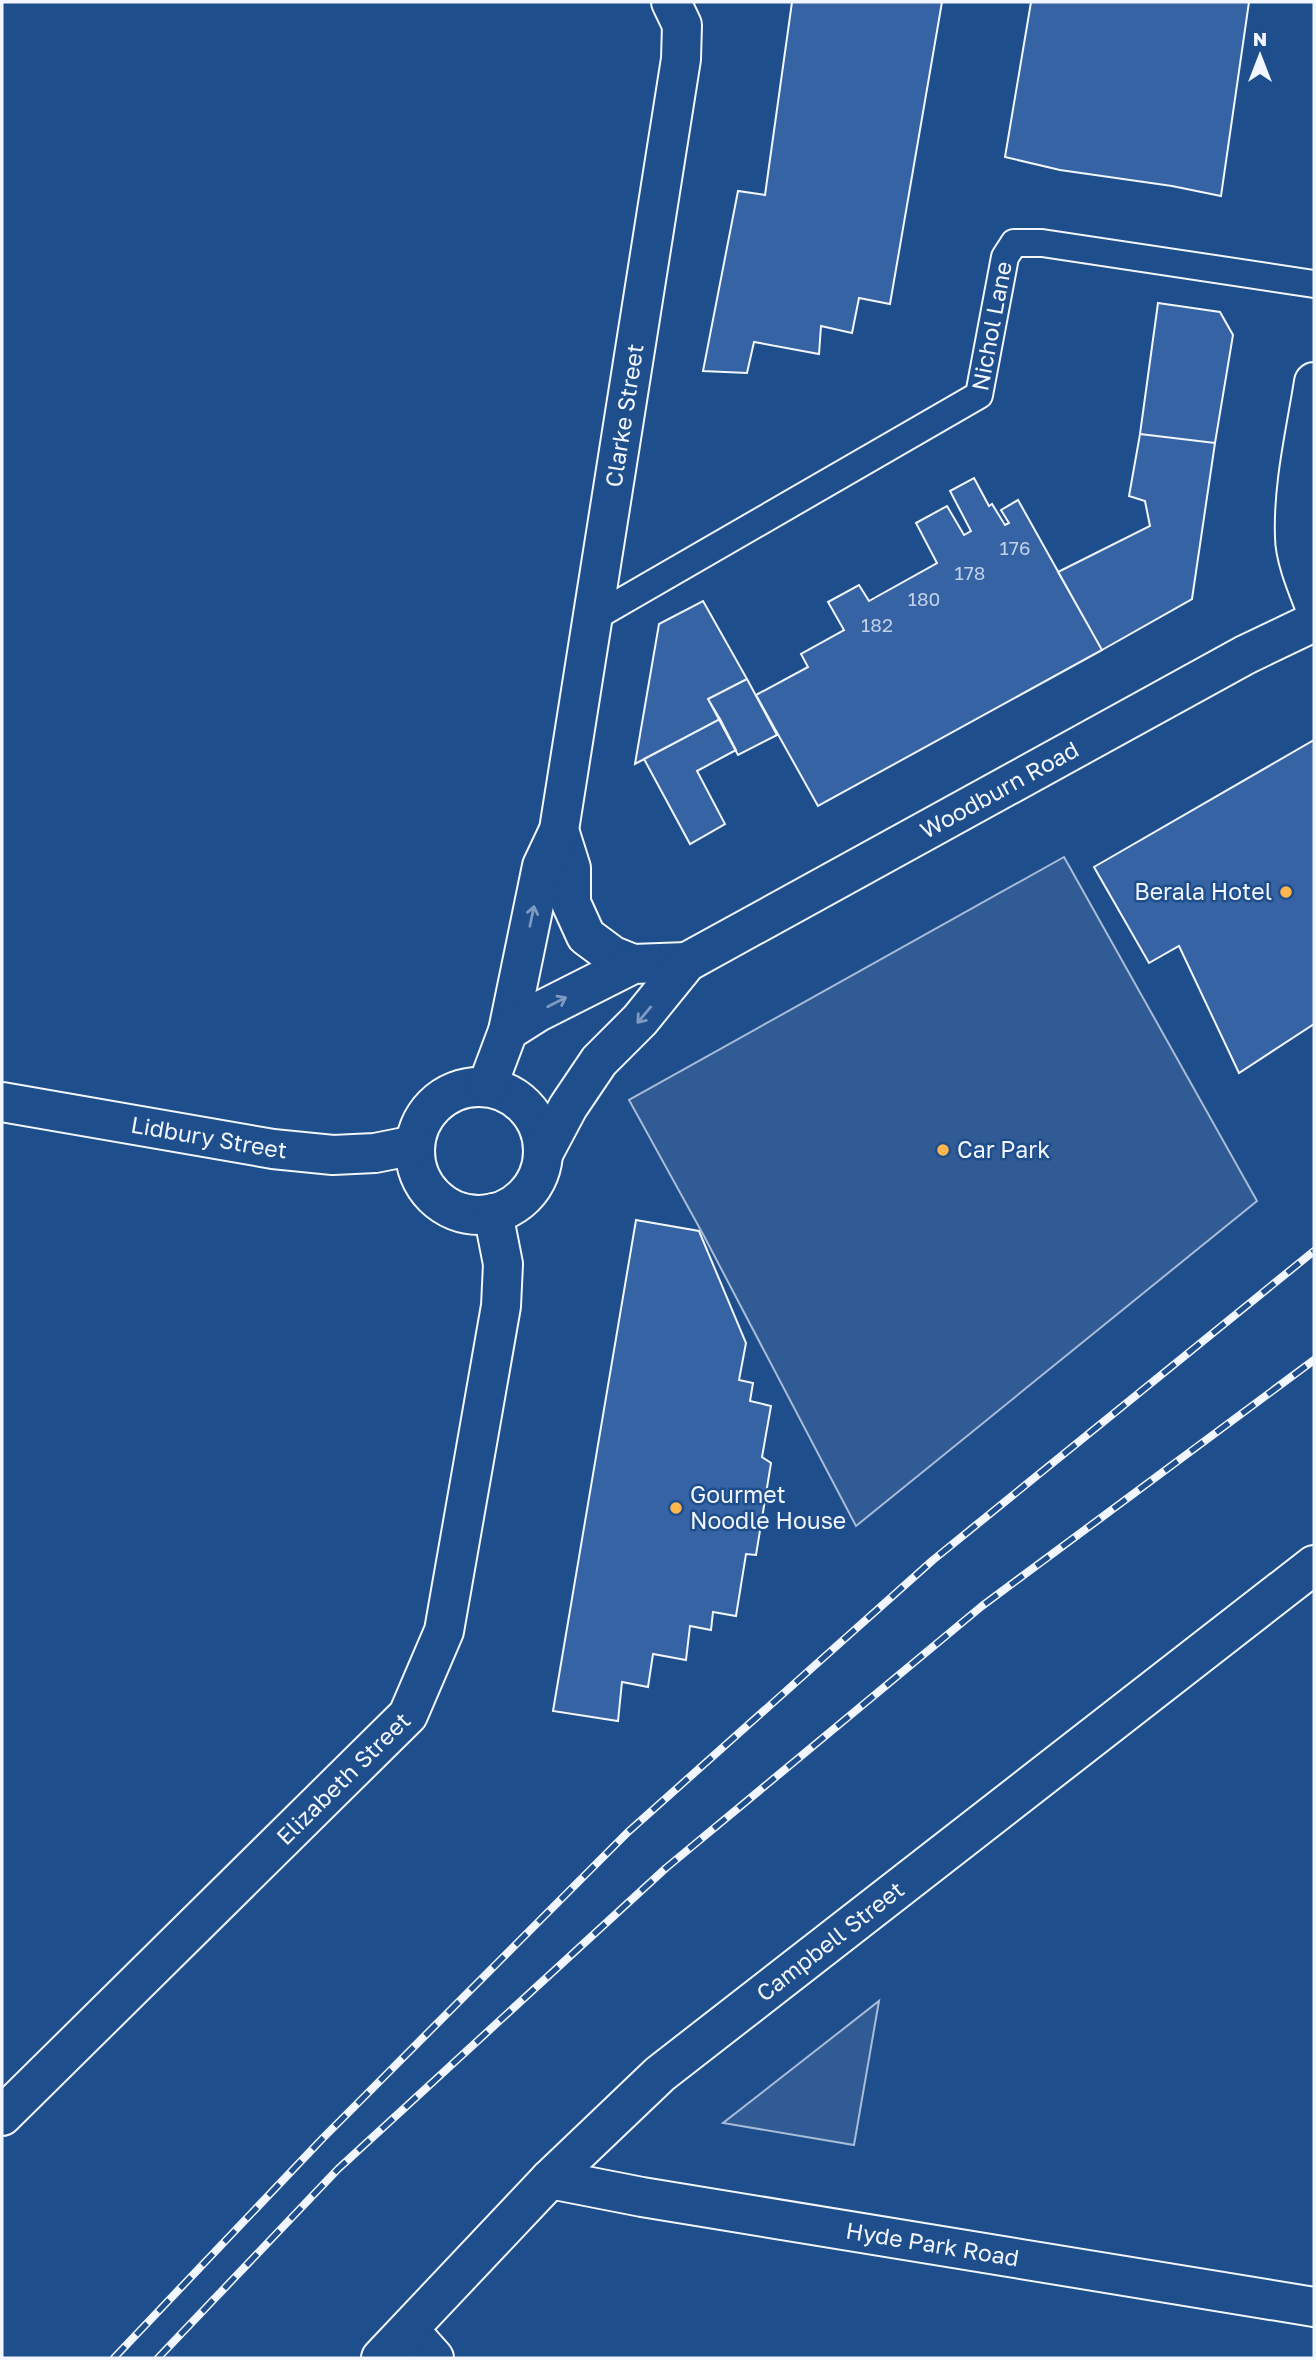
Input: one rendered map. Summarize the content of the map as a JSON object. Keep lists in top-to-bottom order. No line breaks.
{"streets":{"street":["Clarke Street","Woodburn Road","Lidbury Street","Elizabeth Street","Campbell Street","Hyde Park Road"],"lane":["Nichol Lane"]},"crossings":[["Nichol Lane","Clarke Street"],["Clarke Street","Woodburn Road"],["Woodburn Road","Lidbury Street"],["Woodburn Road","Elizabeth Street"],["Lidbury Street","Elizabeth Street"],["Campbell Street","Hyde Park Road"]],"places":["Berala Hotel","Car Park","Gourmet Noodle House"],"house_numbers":["176","178","180","182"],"north":"top"}
